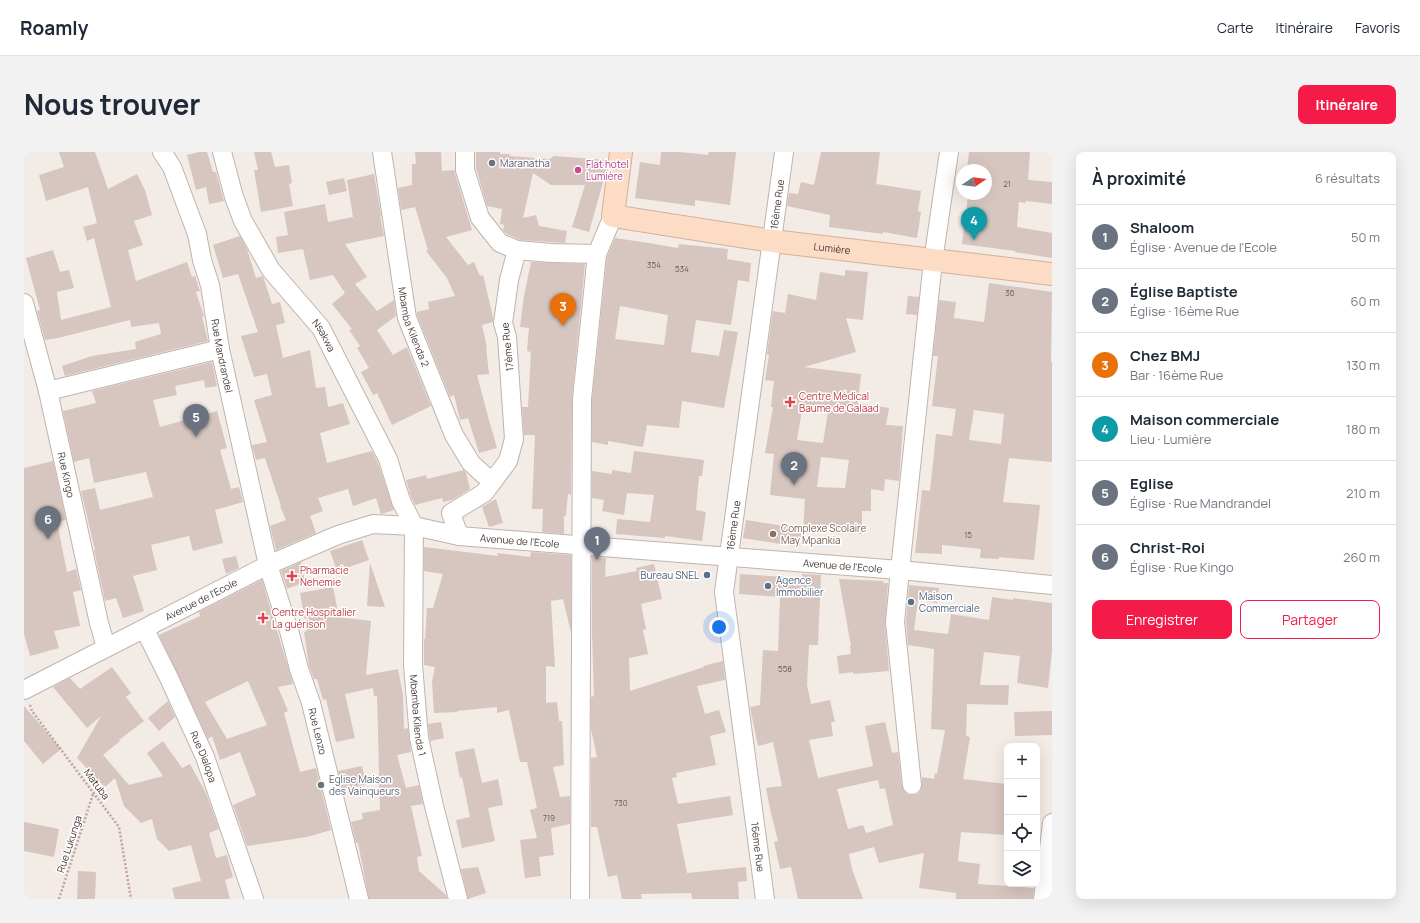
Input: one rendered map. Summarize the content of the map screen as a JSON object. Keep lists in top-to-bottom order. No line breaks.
{"streets":{"street":["16ème Rue","Lumière","Mbamba Kilenda 2","Nsakwa","17ème Rue","Rue Mandrandel","Rue Kingo","Avenue de l'Ecole","Mbamba Kilenda 1","Rue Lenzo","Rue Dialopa"],"path":["Matuba","Rue Lukunga"]},"crossings":[["16ème Rue","Lumière"],["16ème Rue","Avenue de l'Ecole"],["Mbamba Kilenda 2","17ème Rue"],["Nsakwa","Avenue de l'Ecole"],["Nsakwa","Mbamba Kilenda 1"],["17ème Rue","Avenue de l'Ecole"],["Rue Mandrandel","Avenue de l'Ecole"],["Rue Mandrandel","Rue Lenzo"],["Rue Kingo","Avenue de l'Ecole"],["Avenue de l'Ecole","Mbamba Kilenda 1"],["Avenue de l'Ecole","Rue Lenzo"],["Avenue de l'Ecole","Rue Dialopa"],["Avenue de l'Ecole","Matuba"],["Matuba","Rue Lukunga"]],"places":{"other":["Maranatha","Flat hotel Lumière","Complexe Scolaire May Mpankia","Bureau SNEL","Agence Immobilier","Maison Commerciale","Eglise Maison des Vainqueurs"],"health":["Centre Médical Baume de Galaad","Pharmacie Nehemie","Centre Hospitalier La guérison"]},"house_numbers":["21","354","534","36","15","558","730","719"],"north":"right","page":{"header":"Roamly","nav":["Carte","Itinéraire","Favoris"],"title":"Nous trouver","buttons":["Itinéraire",["Enregistrer","Partager"]],"heading":["À proximité","6 résultats"],"list":[{"mark":"1","name":"Shaloom","note":"Église · Avenue de l'Ecole","value":"50 m"},{"mark":"2","name":"Église Baptiste","note":"Église · 16ème Rue","value":"60 m"},{"mark":"3","name":"Chez BMJ","note":"Bar · 16ème Rue","value":"130 m"},{"mark":"4","name":"Maison commerciale","note":"Lieu · Lumière","value":"180 m"},{"mark":"5","name":"Eglise","note":"Église · Rue Mandrandel","value":"210 m"},{"mark":"6","name":"Christ-Roi","note":"Église · Rue Kingo","value":"260 m"}],"pins":["4","3","5","2","6","1"],"map_buttons":["+","−"]}}
